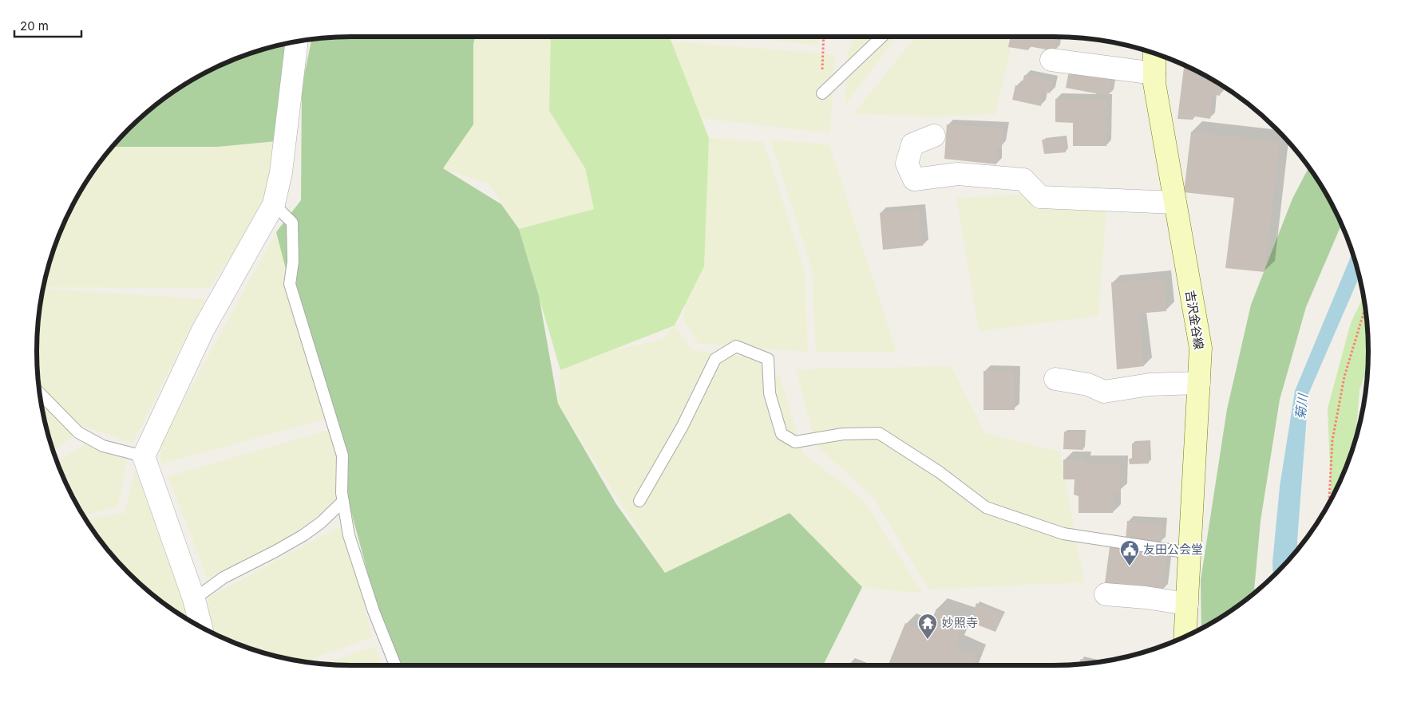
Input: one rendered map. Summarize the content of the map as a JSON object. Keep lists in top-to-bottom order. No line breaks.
{"streets":{"main road":["吉沢金谷線"]},"water":["菊川"],"places":{"public building":["友田公会堂"],"temple":["妙照寺"]},"scale_bar":"20 m"}
